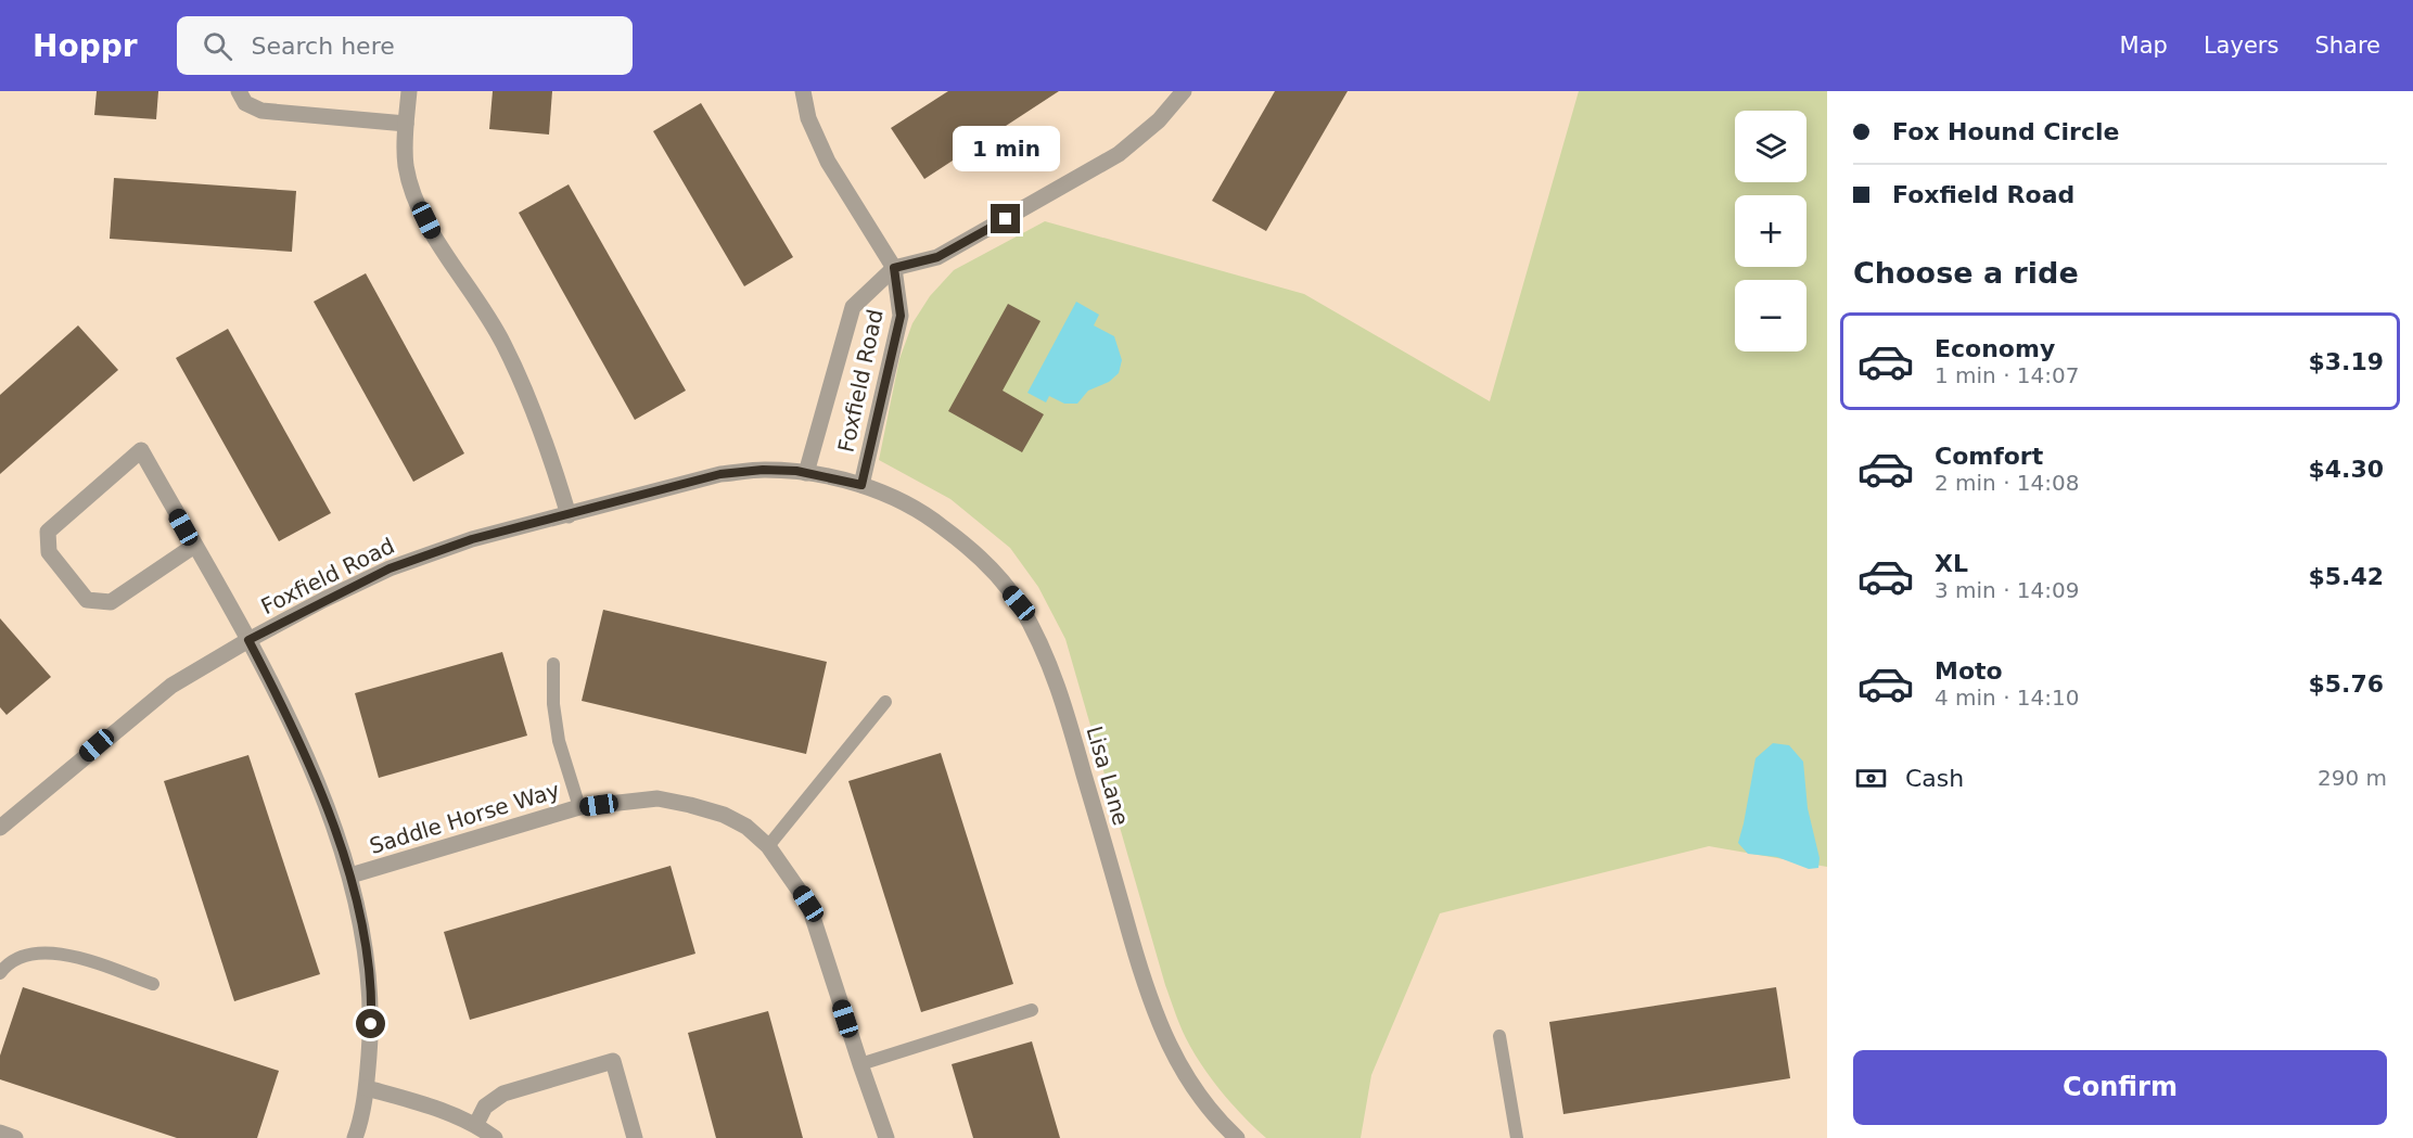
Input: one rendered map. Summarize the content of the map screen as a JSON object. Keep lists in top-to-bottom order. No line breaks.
{"streets":{"street":["Foxfield Road","Lisa Lane","Saddle Horse Way"]},"crossings":[["Foxfield Road","Lisa Lane"]],"page":{"header":"Hoppr","search":"Search here","nav":["Map","Layers","Share"],"banner":["Fox Hound Circle","Foxfield Road"],"map_buttons":["+","−"],"bubble":"1 min","heading":"Choose a ride","list":[{"name":"Economy","note":"1 min · 14:07","value":"$3.19"},{"name":"Comfort","note":"2 min · 14:08","value":"$4.30"},{"name":"XL","note":"3 min · 14:09","value":"$5.42"},{"name":"Moto","note":"4 min · 14:10","value":"$5.76"}],"pay":["Cash","290 m"],"buttons":"Confirm"}}
